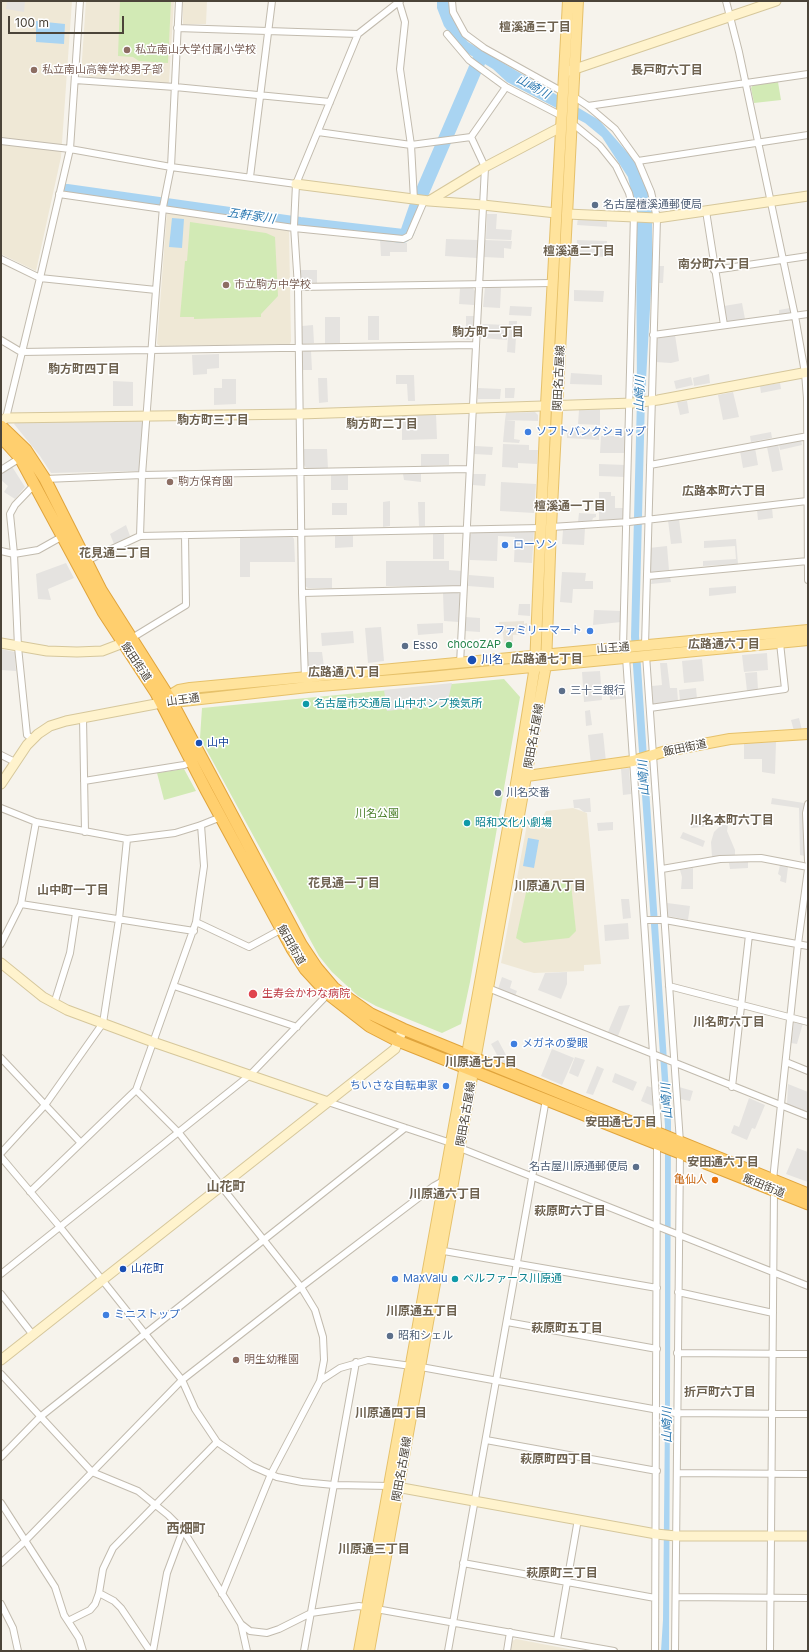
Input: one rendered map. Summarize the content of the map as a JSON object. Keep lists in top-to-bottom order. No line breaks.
{"streets":{"highway":["飯田街道"],"main road":["関田名古屋線","山王通"]},"crossings":[["関田名古屋線","山王通"],["関田名古屋線","飯田街道"],["山王通","飯田街道"]],"districts":["檀溪通三丁目","長戸町六丁目","檀溪通二丁目","南分町六丁目","駒方町一丁目","駒方町四丁目","駒方町三丁目","駒方町二丁目","広路本町六丁目","檀溪通一丁目","花見通二丁目","広路通六丁目","広路通七丁目","広路通八丁目","川名本町六丁目","花見通一丁目","川原通八丁目","山中町一丁目","川名町六丁目","川原通七丁目","安田通七丁目","安田通六丁目","山花町","川原通六丁目","萩原町六丁目","川原通五丁目","萩原町五丁目","折戸町六丁目","川原通四丁目","萩原町四丁目","西畑町","川原通三丁目","萩原町三丁目"],"water":["山崎川","五軒家川"],"parks":["川名公園"],"places":["私立南山大学付属小学校","私立南山高等学校男子部","名古屋檀溪通郵便局","市立駒方中学校","ソフトバンクショップ","駒方保育園","ローソン","ファミリーマート","chocoZAP","Esso","川名","三十三銀行","名古屋市交通局 山中ポンプ換気所","山中","川名交番","昭和文化小劇場","生寿会かわな病院","メガネの愛眼","ちいさな自転車家","名古屋川原通郵便局","亀仙人","山花町","MaxValu","ベルファース川原通","ミニストップ","昭和シェル","明生幼稚園"],"scale_bar":"100 m"}
